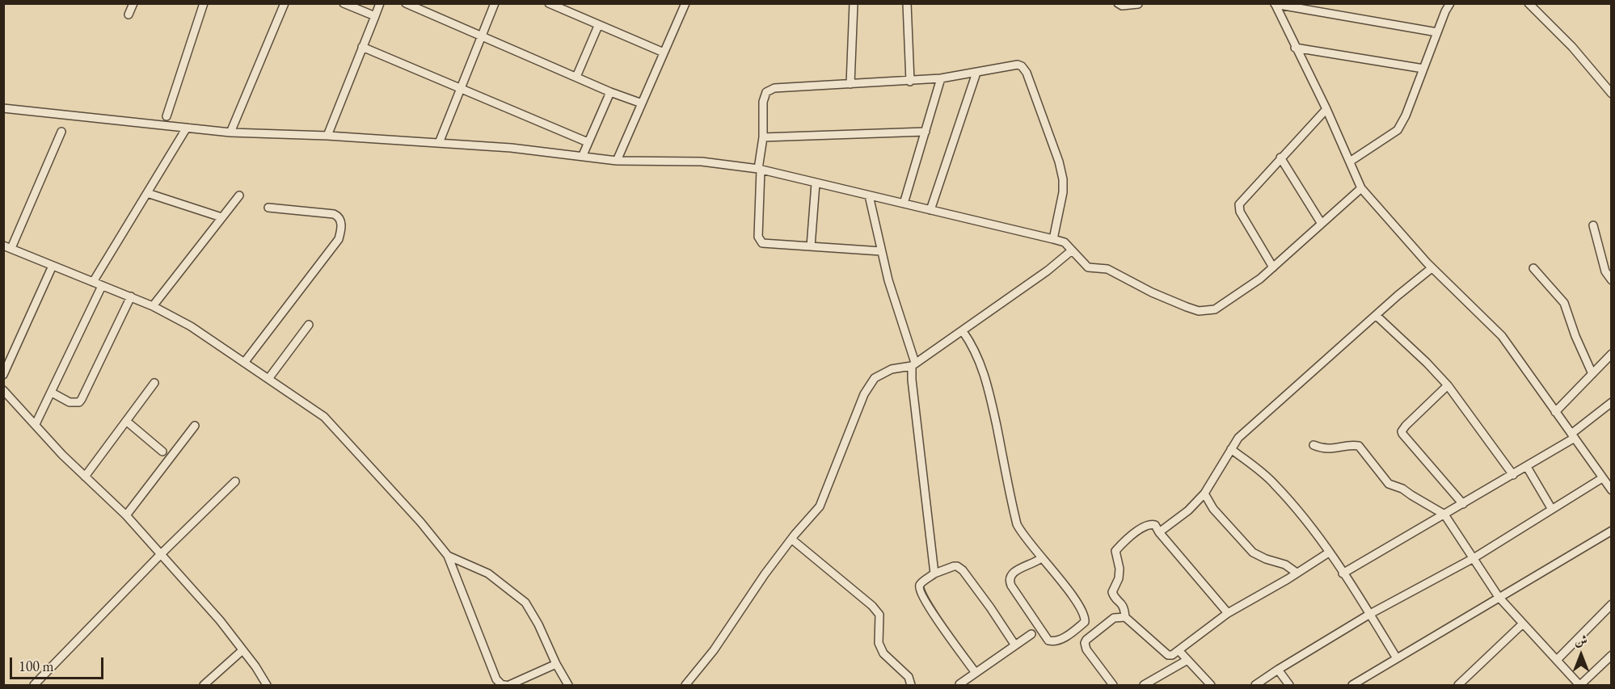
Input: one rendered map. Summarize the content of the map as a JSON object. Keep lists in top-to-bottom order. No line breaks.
{"scale_bar":"100 m","north":"top"}
